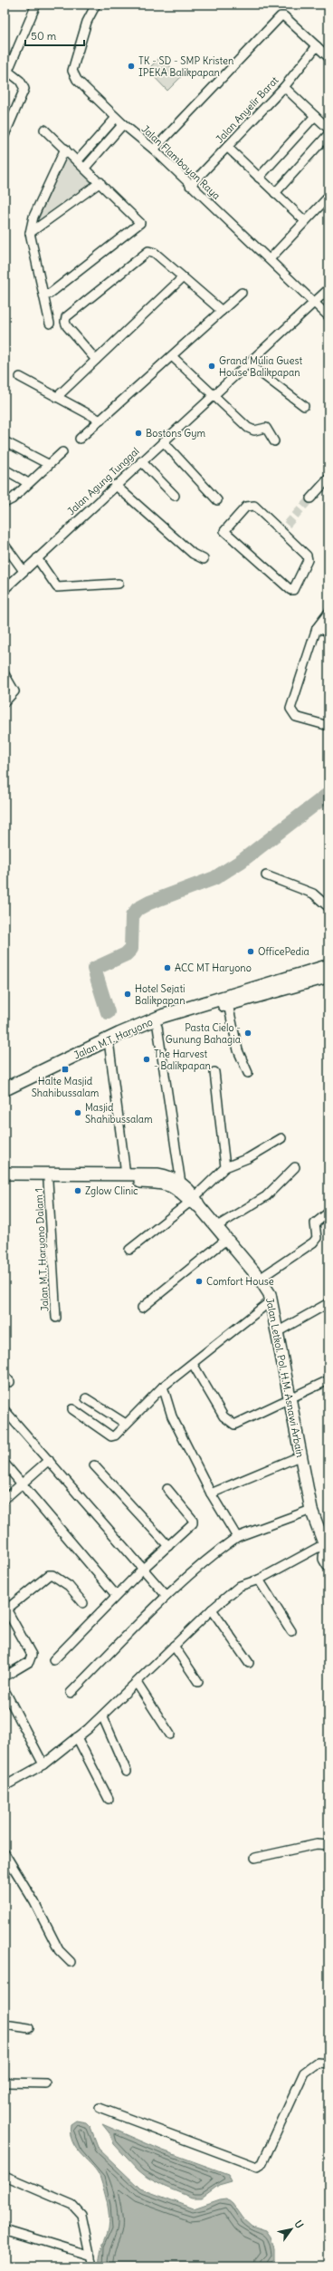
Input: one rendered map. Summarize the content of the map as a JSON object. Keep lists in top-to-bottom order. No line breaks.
{"streets":{"main road":["Jalan M.T. Haryono"],"street":["Jalan Anyelir Barat","Jalan Flamboyan Raya","Jalan Agung Tunggal","Jalan M.T. Haryono Dalam 1","Jalan Letkol. Pol. H.M. Asnawi Arbain"]},"crossings":[["Jalan Anyelir Barat","Jalan Flamboyan Raya"],["Jalan Flamboyan Raya","Jalan Agung Tunggal"],["Jalan M.T. Haryono Dalam 1","Jalan Letkol. Pol. H.M. Asnawi Arbain"]],"places":{"other":["TK - SD - SMP Kristen IPEKA Balikpapan","Grand Mulia Guest House Balikpapan","Bostons Gym","OfficePedia","ACC MT Haryono","Hotel Sejati Balikpapan","Pasta Cielo - Gunung Bahagia","The Harvest - Balikpapan","Masjid Shahibussalam","Zglow Clinic","Comfort House"],"transit":["Halte Masjid Shahibussalam"]},"scale_bar":"50 m","north":"top right"}
